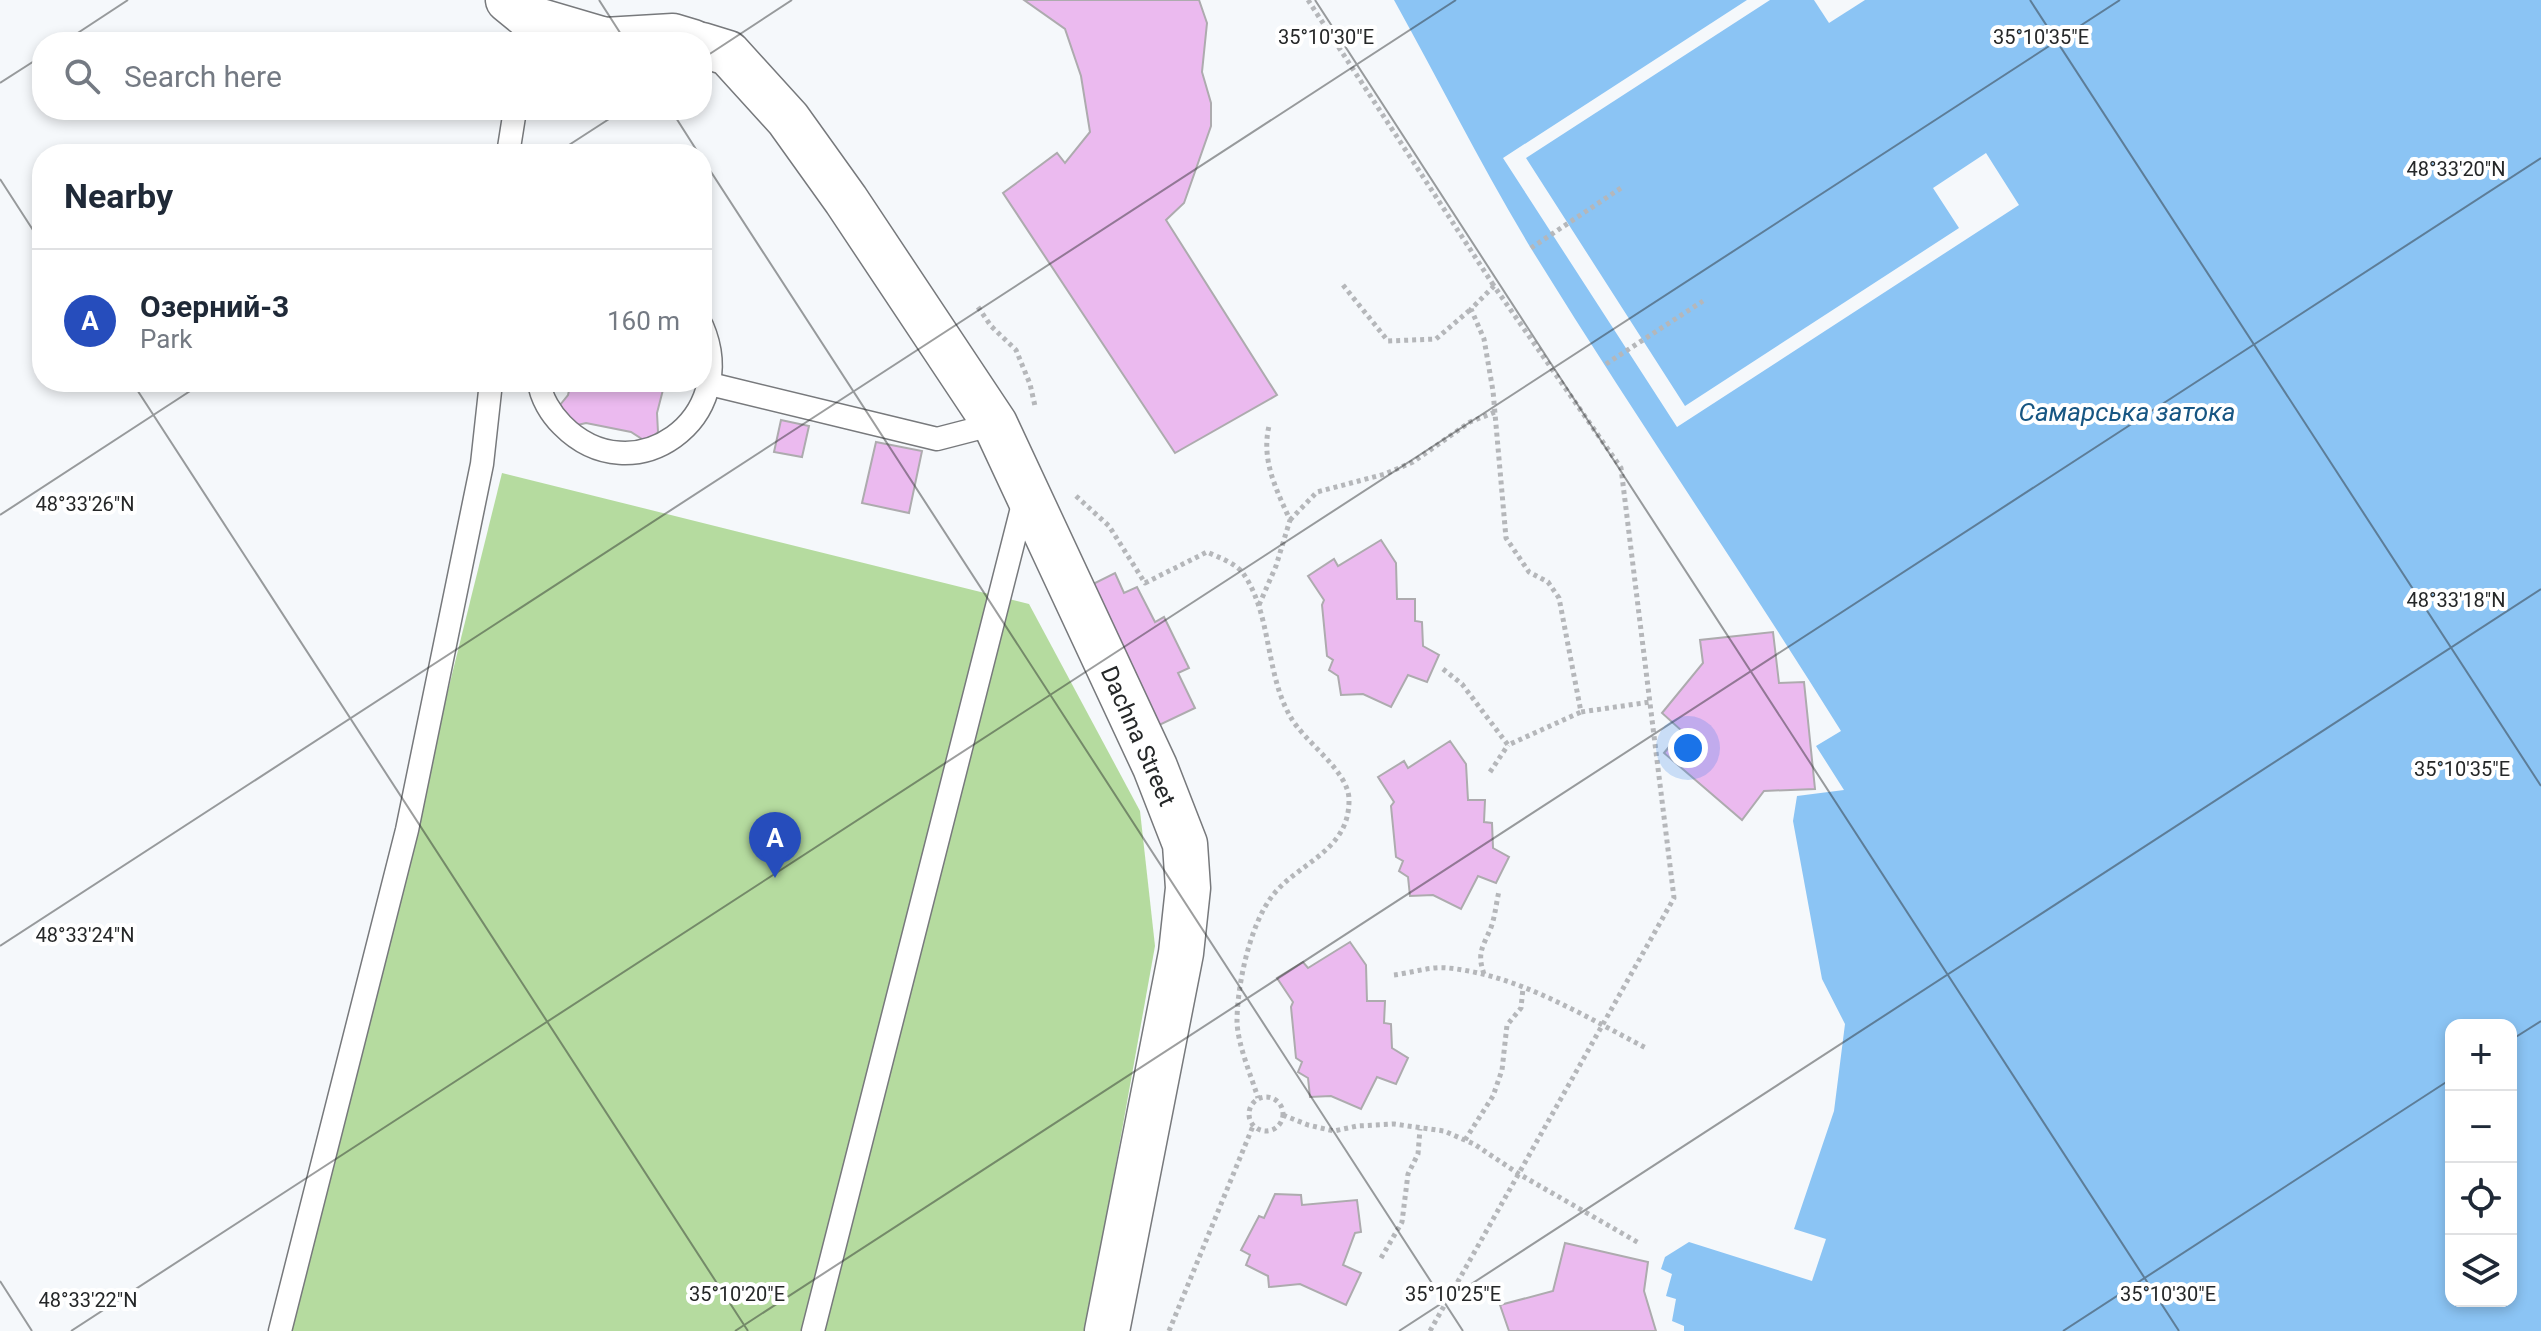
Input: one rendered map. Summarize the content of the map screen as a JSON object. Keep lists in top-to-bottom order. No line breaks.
{"streets":{"street":["Dachna Street"]},"water":["Самарська затока"],"page":{"search":"Search here","heading":"Nearby","list":[{"mark":"A","name":"Озерний-3","note":"Park","value":"160 m"}],"pins":"A","map_buttons":["+","−"]},"coordinates":["35°10'30\"E","35°10'35\"E","48°33'20\"N","48°33'26\"N","48°33'18\"N","48°33'24\"N","35°10'20\"E","35°10'25\"E","48°33'22\"N"]}
